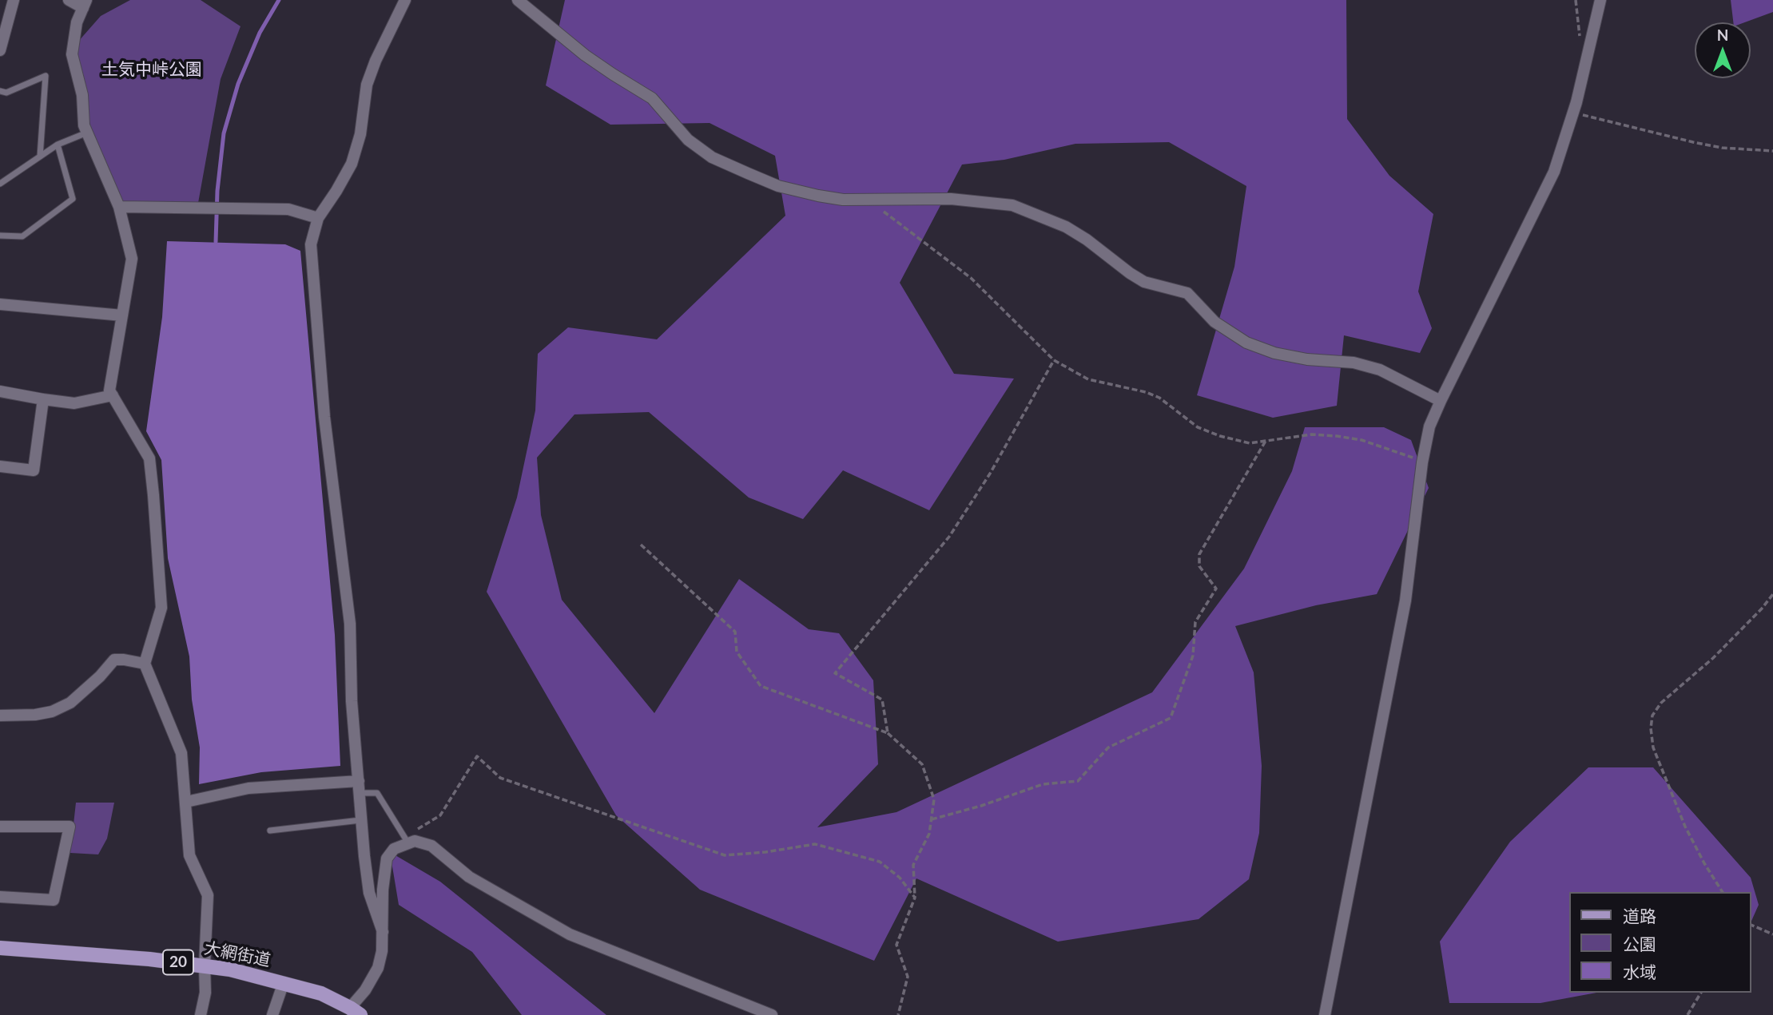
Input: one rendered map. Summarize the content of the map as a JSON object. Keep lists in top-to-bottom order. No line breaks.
{"streets":{"main road":["大網街道","20"]},"parks":["土気中峠公園"],"legend":["道路","公園","水域"],"north":"top"}
